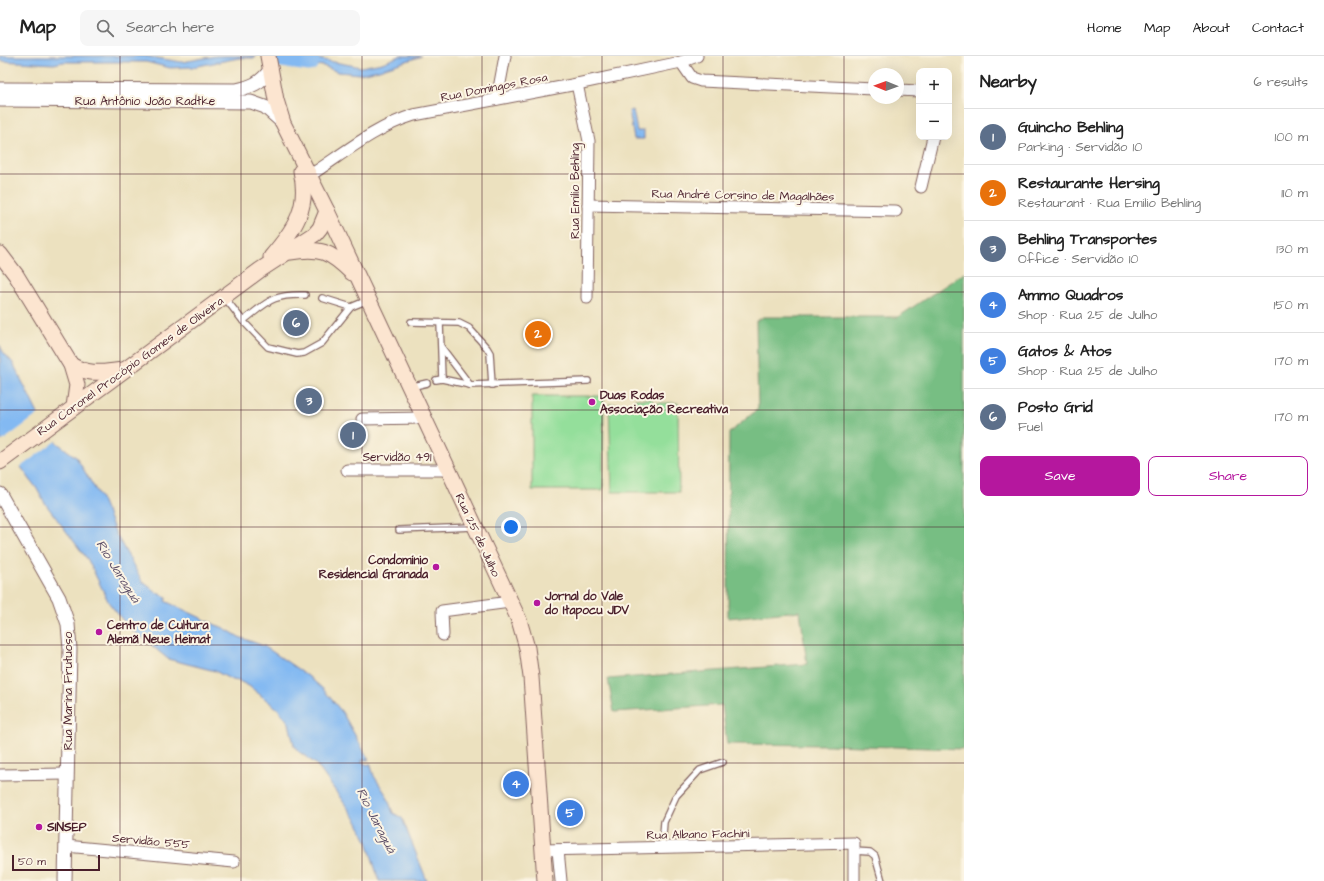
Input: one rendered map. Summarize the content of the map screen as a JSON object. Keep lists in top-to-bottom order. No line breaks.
{"streets":{"main road":["Rua Coronel Procópio Gomes de Oliveira","Rua 25 de Julho"],"street":["Rua Domingos Rosa","Rua Antônio João Radtke","Rua Emilio Behling","Rua André Corsino de Magalhães","Servidão 491","Rua Marina Frutuoso","Rua Albano Fachini","Servidão 555"]},"crossings":[["Rua Domingos Rosa","Rua Emilio Behling"],["Rua Domingos Rosa","Rua 25 de Julho"],["Rua Emilio Behling","Rua André Corsino de Magalhães"],["Rua Coronel Procópio Gomes de Oliveira","Rua 25 de Julho"],["Servidão 491","Rua 25 de Julho"],["Rua 25 de Julho","Rua Albano Fachini"],["Rua Marina Frutuoso","Servidão 555"]],"water":["Rio Jaraguá"],"places":["Duas Rodas Associação Recreativa","Condomínio Residencial Granada","Jornal do Vale do Itapocu JDV","Centro de Cultura Alemã Neue Heimat","SINSEP"],"scale_bar":"50 m","north":"left","page":{"header":"Map","search":"Search here","nav":["Home","Map","About","Contact"],"heading":["Nearby","6 results"],"map_buttons":["+","−"],"list":[{"mark":"1","name":"Guincho Behling","note":"Parking · Servidão 10","value":"100 m"},{"mark":"2","name":"Restaurante Hersing","note":"Restaurant · Rua Emilio Behling","value":"110 m"},{"mark":"3","name":"Behling Transportes","note":"Office · Servidão 10","value":"130 m"},{"mark":"4","name":"Ammo Quadros","note":"Shop · Rua 25 de Julho","value":"150 m"},{"mark":"5","name":"Gatos & Atos","note":"Shop · Rua 25 de Julho","value":"170 m"},{"mark":"6","name":"Posto Grid","note":"Fuel","value":"170 m"}],"pins":["6","2","3","1","4","5"],"buttons":["Save","Share"],"scale":"50 m"}}
